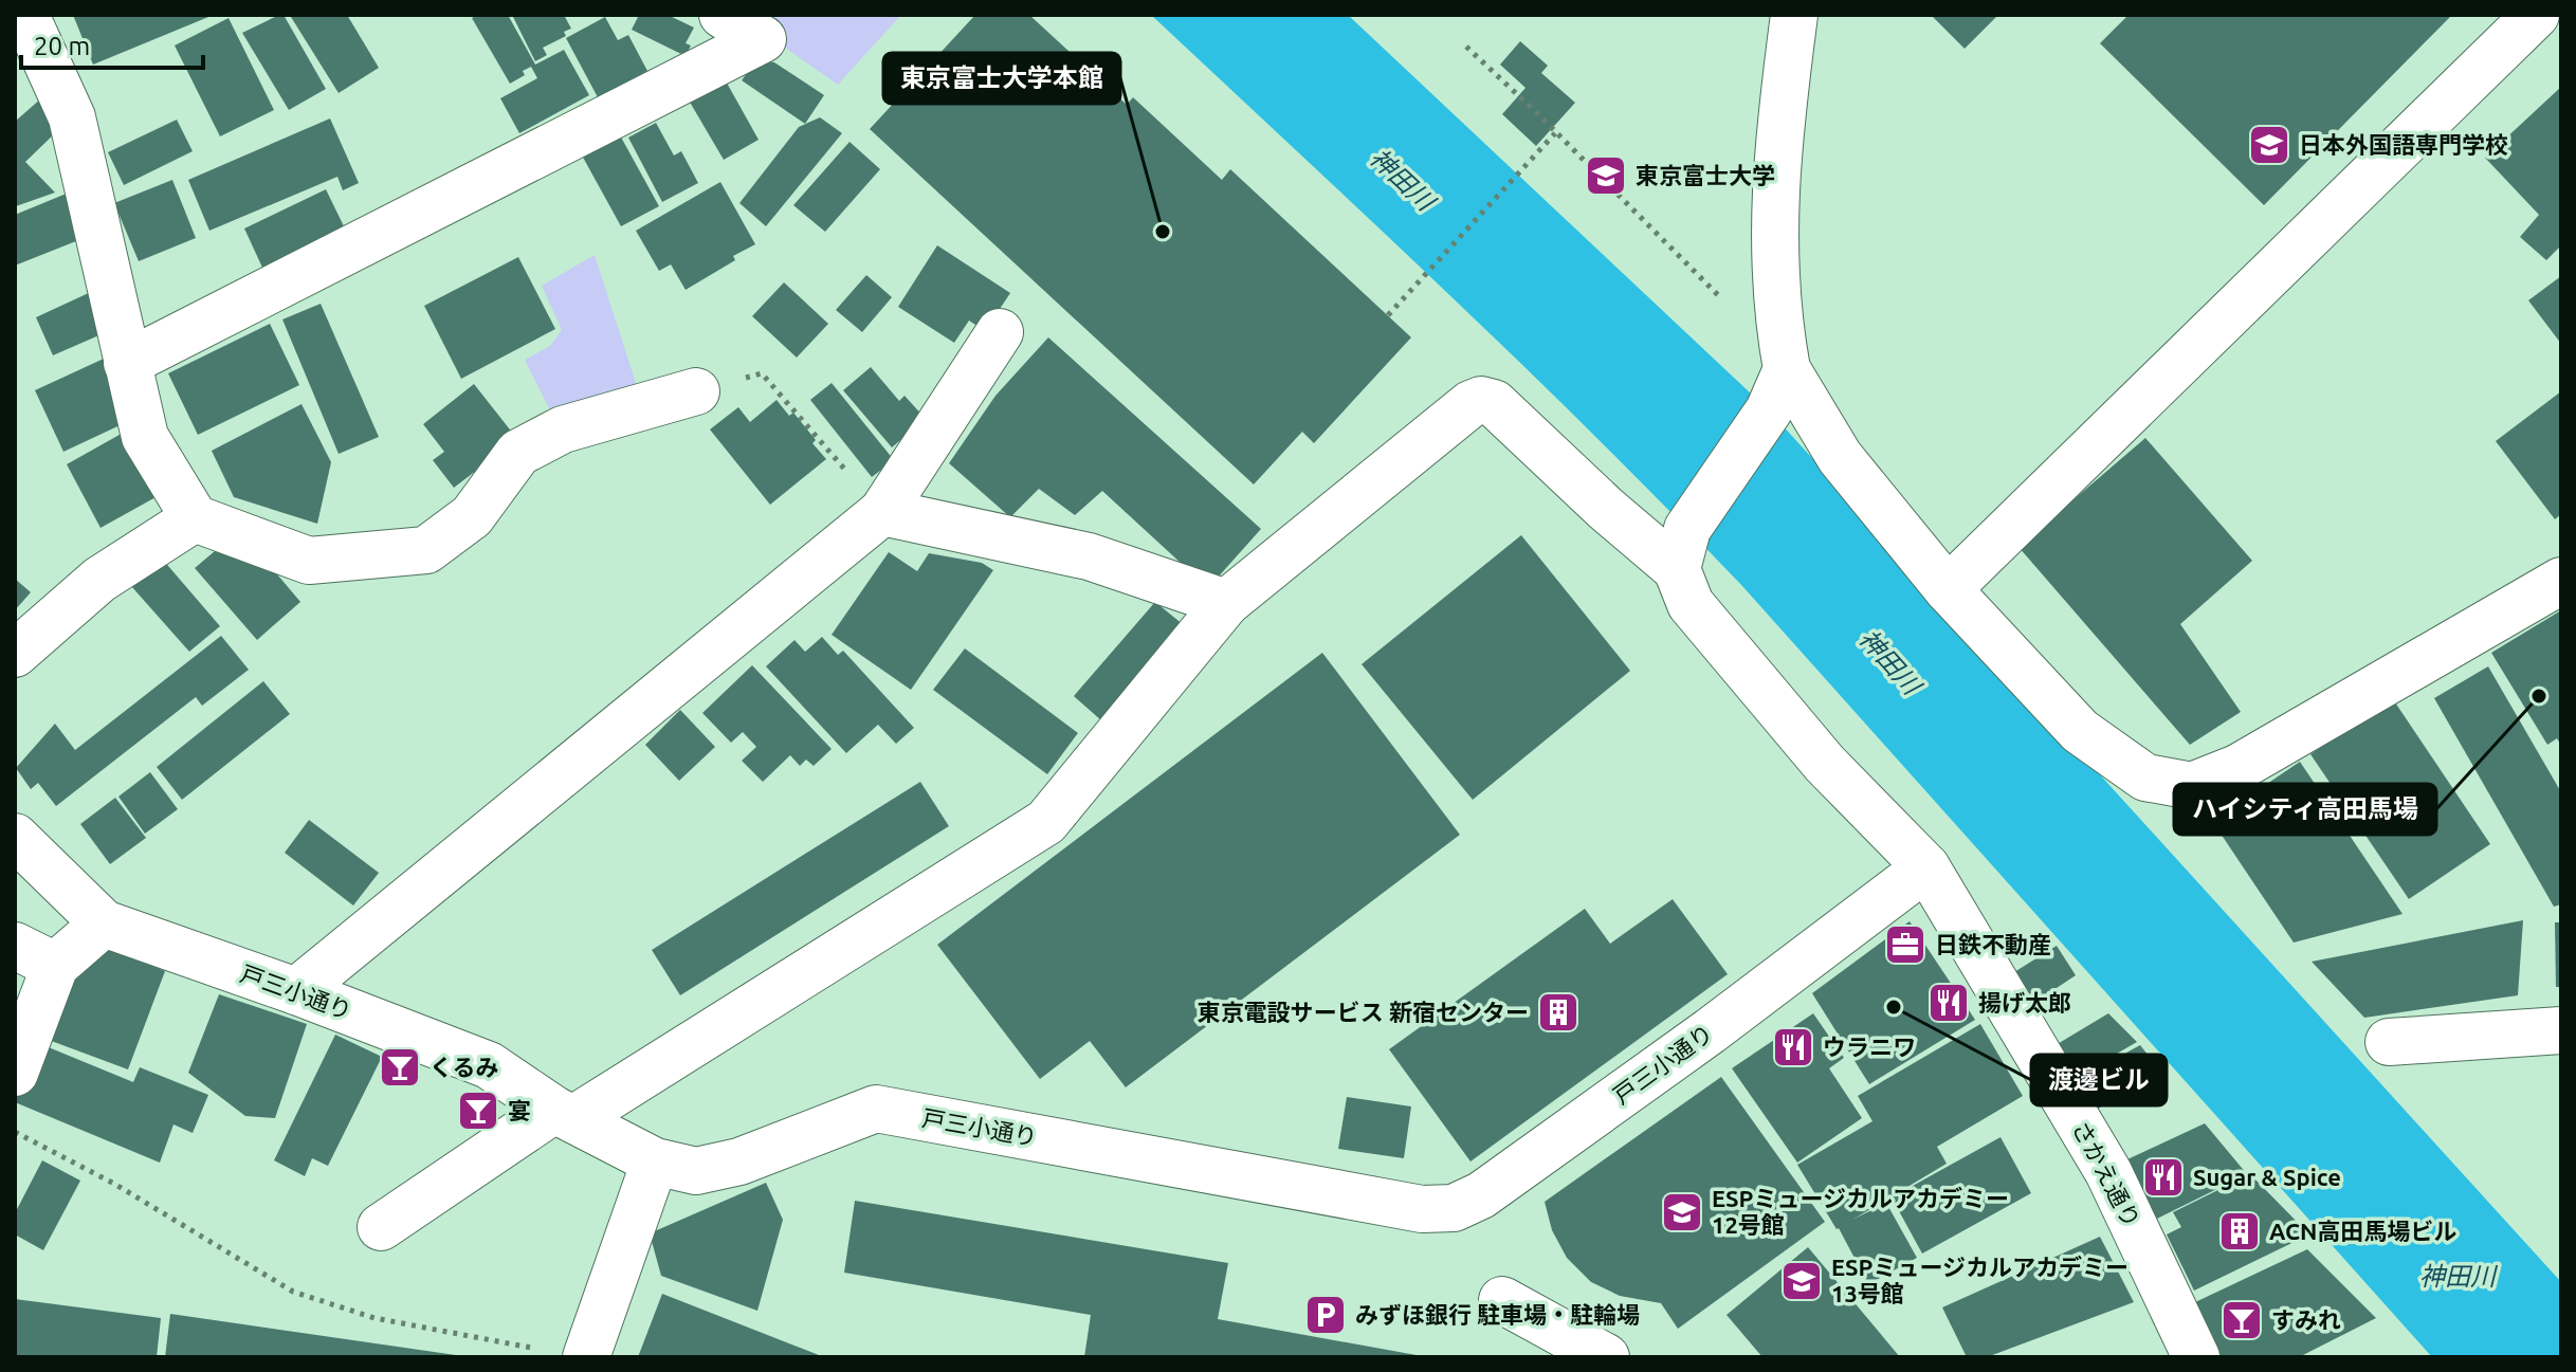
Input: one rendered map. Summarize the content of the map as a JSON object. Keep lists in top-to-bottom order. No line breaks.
{"streets":{"street":["戸三小通り","さかえ通り"]},"crossings":[["戸三小通り","さかえ通り"]],"water":["神田川"],"places":{"school or university":["日本外国語専門学校","東京富士大学","ESPミュージカルアカデミー 12号館","ESPミュージカルアカデミー 13号館"],"other":["東京富士大学本館","ハイシティ高田馬場","渡邊ビル"],"office":["日鉄不動産"],"restaurant":["揚げ太郎","ウラニワ","Sugar & Spice"],"building":["東京電設サービス 新宿センター","ACN高田馬場ビル"],"bar":["くるみ","宴","すみれ"],"parking":["みずほ銀行 駐車場・駐輪場"]},"scale_bar":"20 m"}
